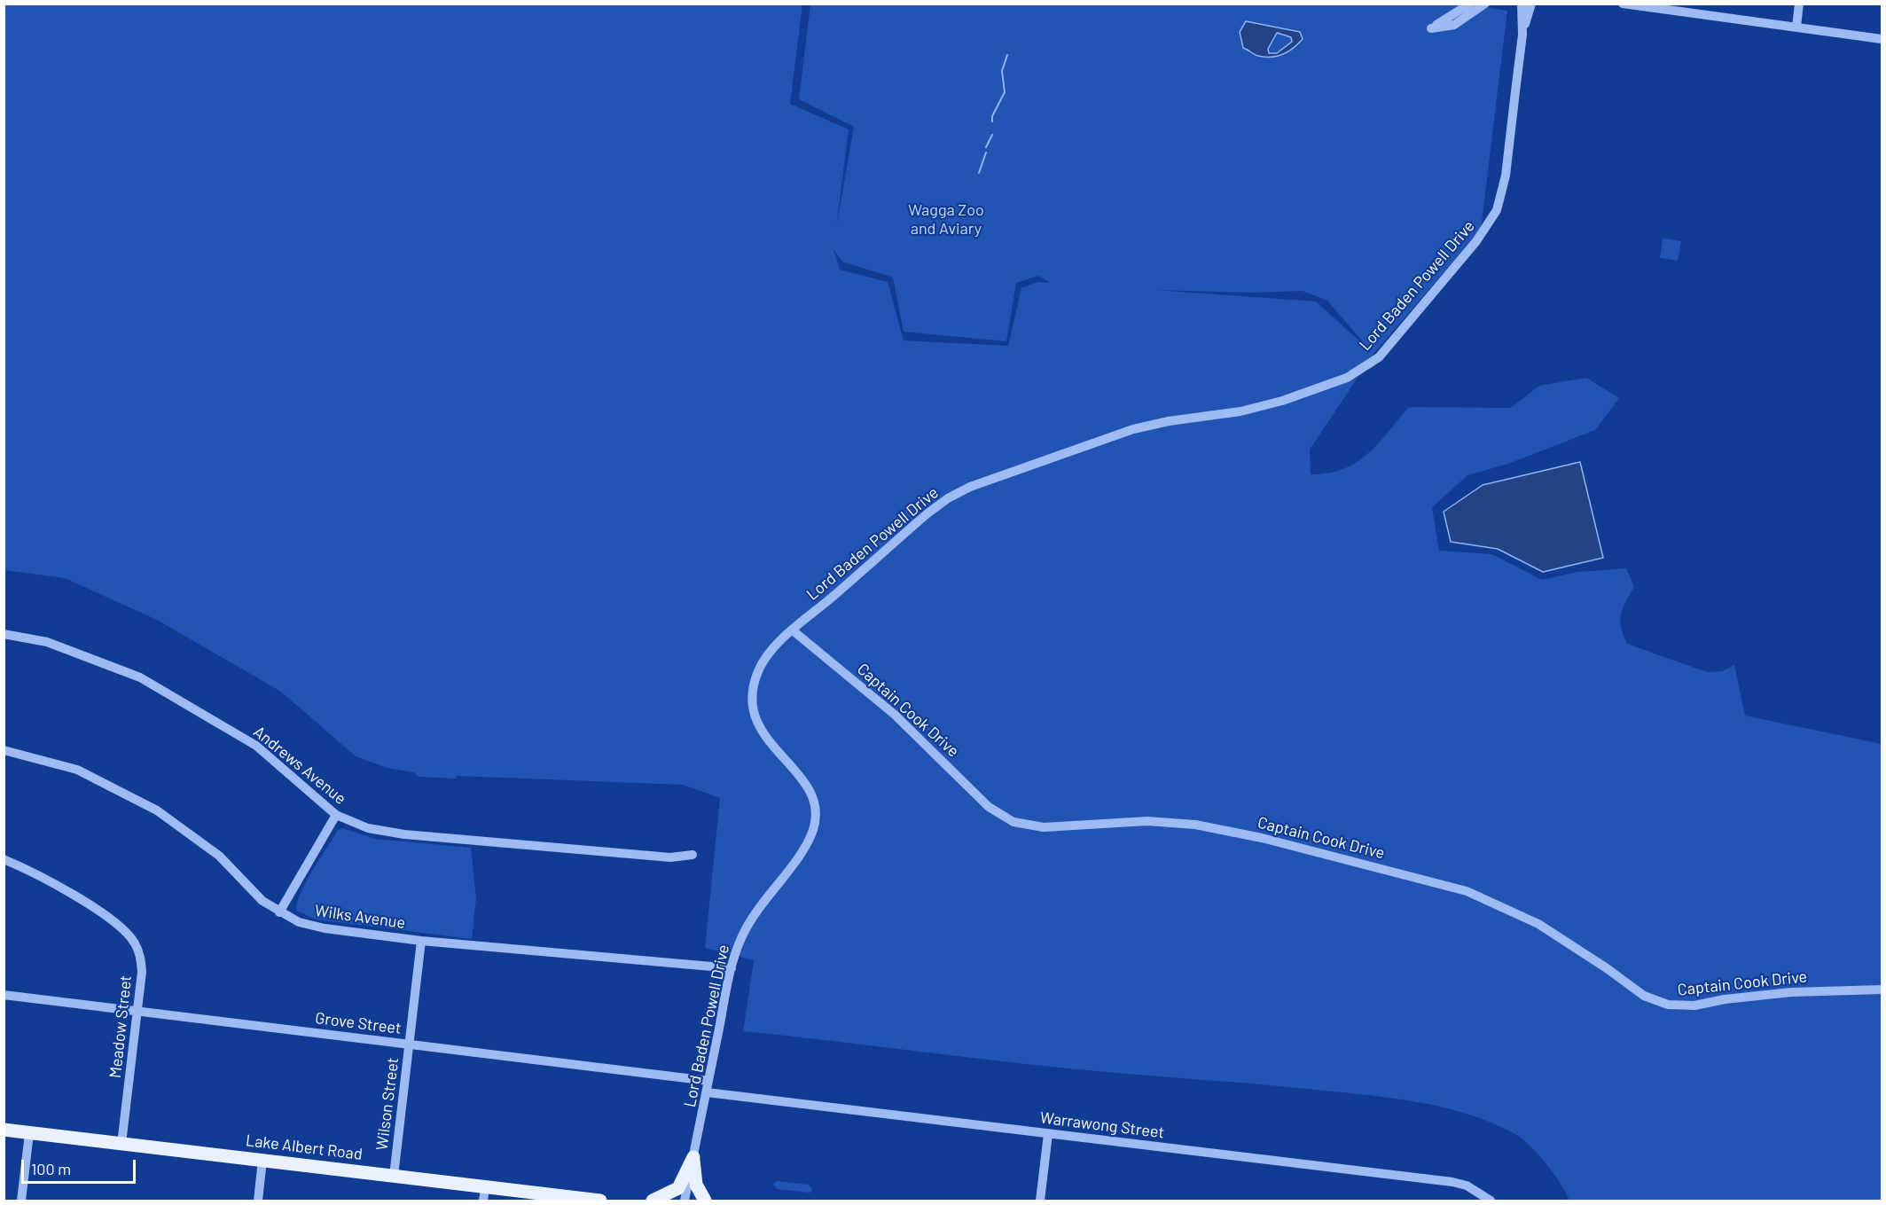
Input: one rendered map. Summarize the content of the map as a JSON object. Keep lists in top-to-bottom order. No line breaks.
{"streets":{"main road":["Lake Albert Road"],"street":["Lord Baden Powell Drive","Captain Cook Drive","Andrews Avenue","Wilks Avenue","Grove Street","Meadow Street","Wilson Street","Warrawong Street"]},"crossings":[["Lord Baden Powell Drive","Captain Cook Drive"],["Lord Baden Powell Drive","Wilks Avenue"],["Lord Baden Powell Drive","Grove Street"],["Lord Baden Powell Drive","Warrawong Street"],["Wilks Avenue","Wilson Street"],["Grove Street","Meadow Street"],["Grove Street","Wilson Street"],["Meadow Street","Lake Albert Road"],["Wilson Street","Lake Albert Road"]],"parks":["Wagga Zoo and Aviary"],"scale_bar":"100 m"}
